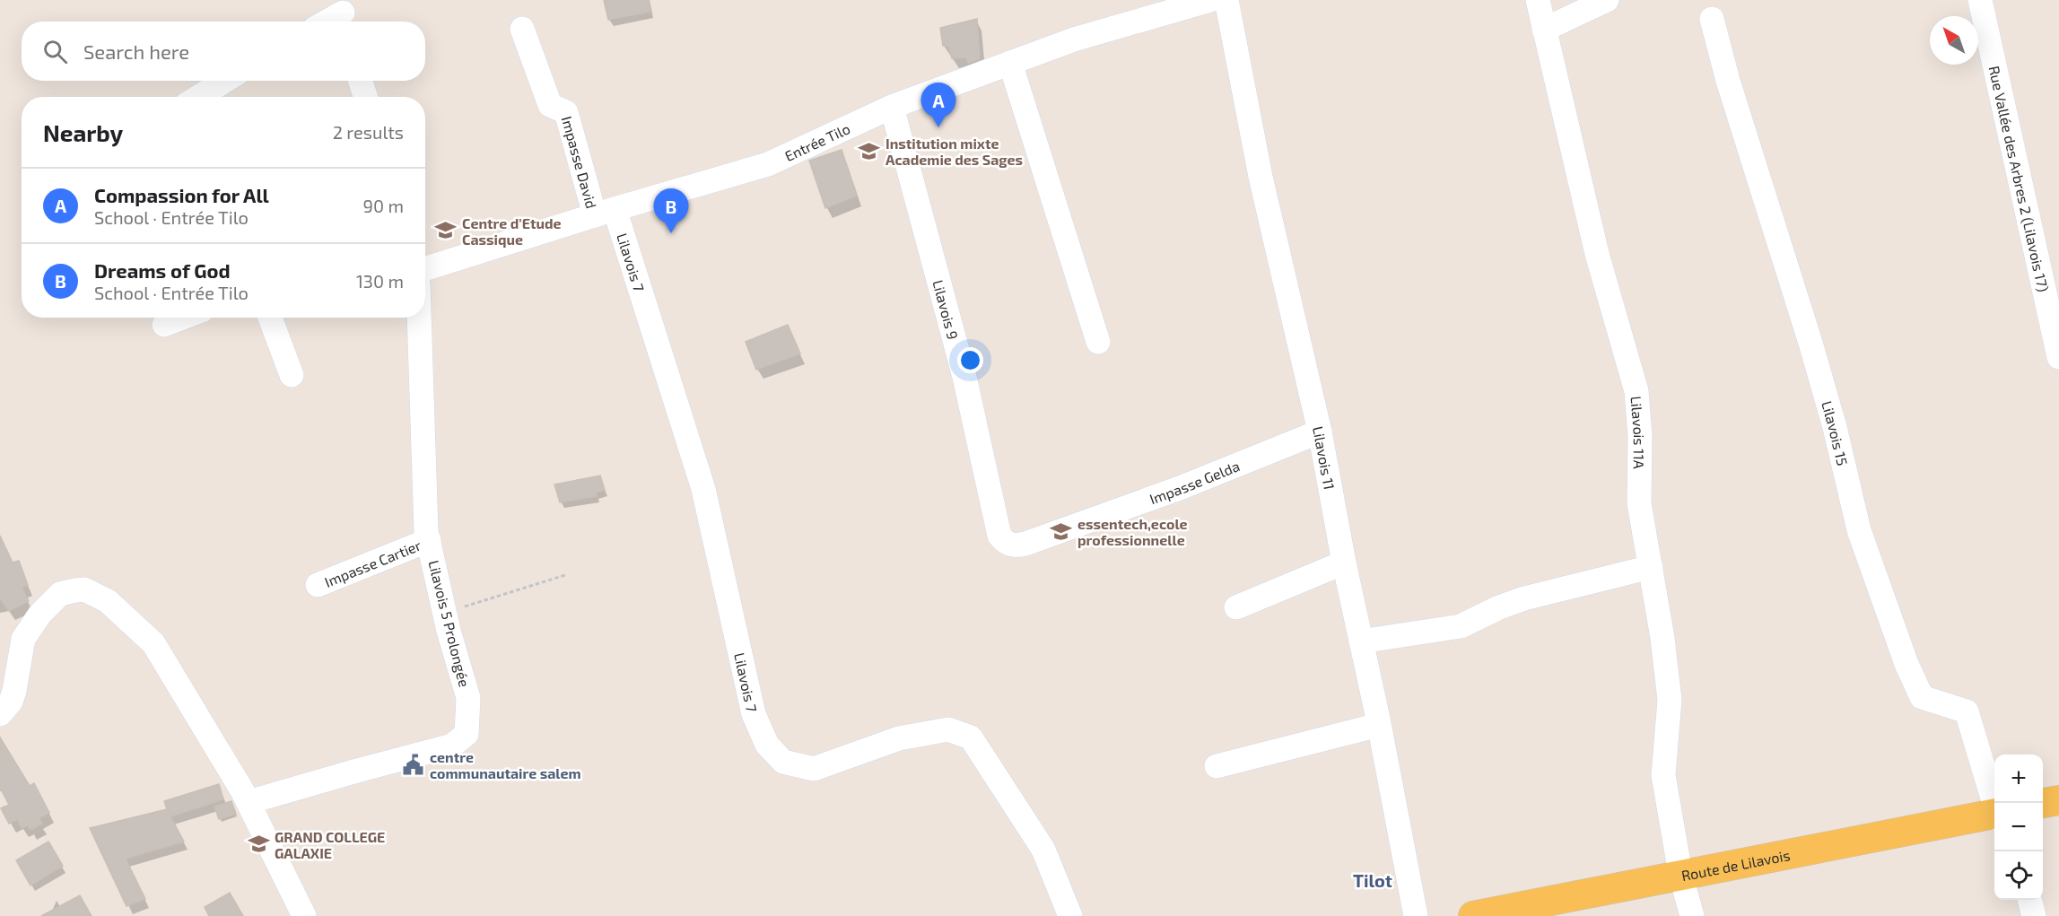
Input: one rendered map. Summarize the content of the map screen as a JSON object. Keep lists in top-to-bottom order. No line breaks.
{"streets":{"main road":["Route de Lilavois"],"street":["Entrée Tilo","Impasse David","Rue Vallée des Arbres 2 (Lilavois 17)","Lilavois 7","Lilavois 9","Lilavois 15","Lilavois 11A","Lilavois 11","Impasse Gelda","Impasse Cartier","Lilavois 5 Prolongée"]},"crossings":[["Entrée Tilo","Impasse David"],["Entrée Tilo","Lilavois 7"],["Entrée Tilo","Lilavois 9"],["Impasse David","Lilavois 7"],["Lilavois 9","Impasse Gelda"],["Lilavois 11A","Route de Lilavois"],["Lilavois 11","Impasse Gelda"],["Impasse Cartier","Lilavois 5 Prolongée"]],"districts":["Tilot"],"places":{"school or university":["Institution mixte Academie des Sages","Centre d'Etude Cassique","essentech,ecole professionnelle","GRAND COLLEGE GALAXIE"],"public building":["centre communautaire salem"]},"north":"top left","page":{"search":"Search here","pins":["A","B"],"heading":["Nearby","2 results"],"list":[{"mark":"A","name":"Compassion for All","note":"School · Entrée Tilo","value":"90 m"},{"mark":"B","name":"Dreams of God","note":"School · Entrée Tilo","value":"130 m"}],"map_buttons":["+","−"]}}
